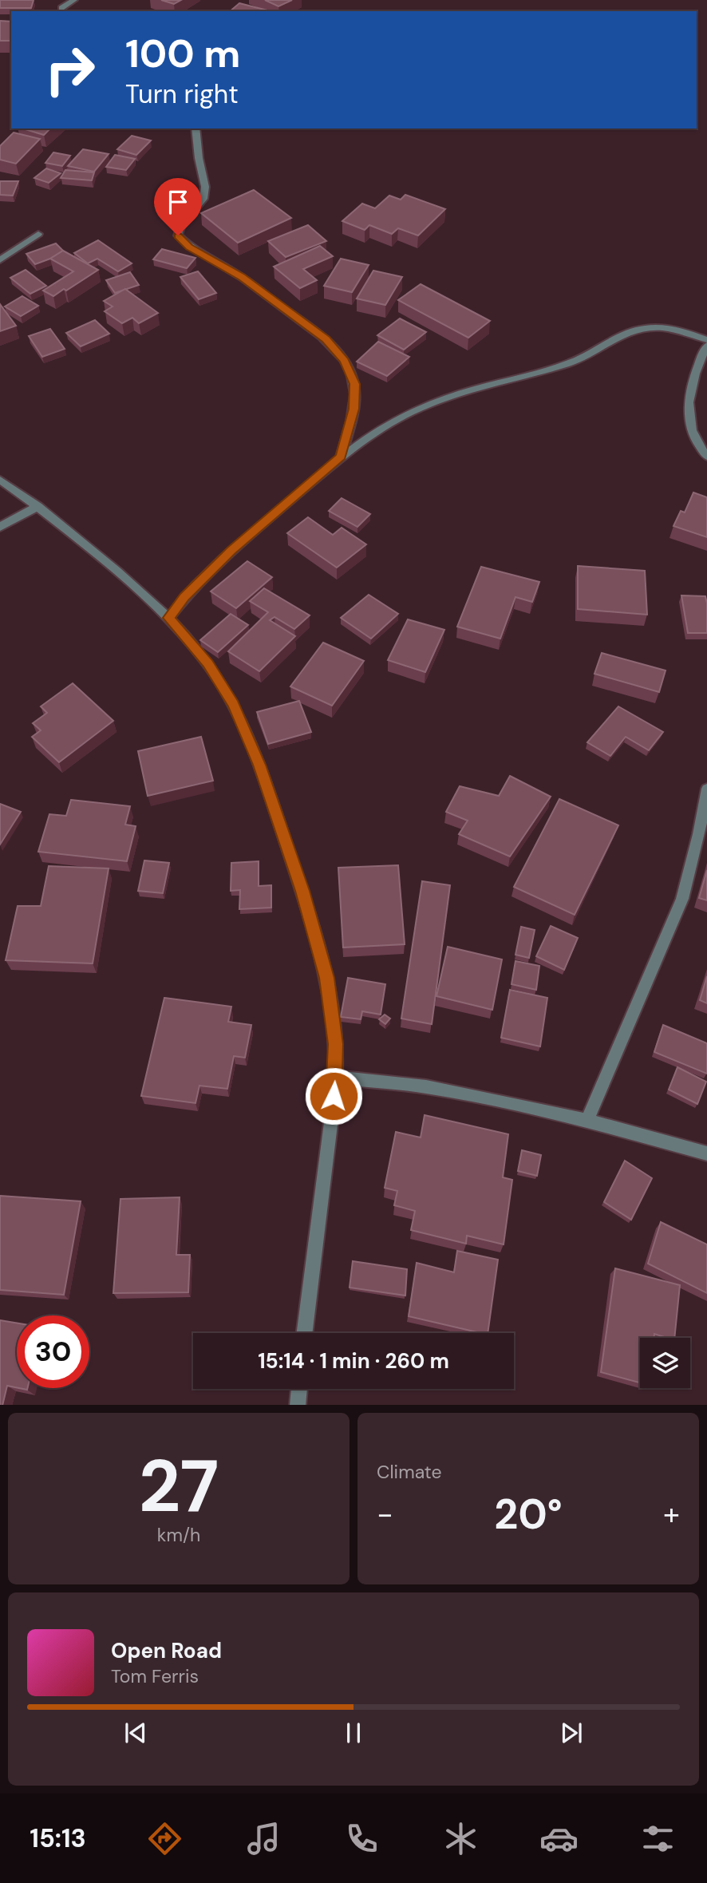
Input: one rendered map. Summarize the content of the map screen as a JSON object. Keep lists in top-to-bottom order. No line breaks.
{"page":{"turn":["100 m","Turn right"],"limit":"30","trip":"15:14 · 1 min · 260 m","tile":[["27","km/h"],"Climate"],"heat":["−","20°","+"],"song":["Open Road","Tom Ferris"],"tabs":"15:13"}}
